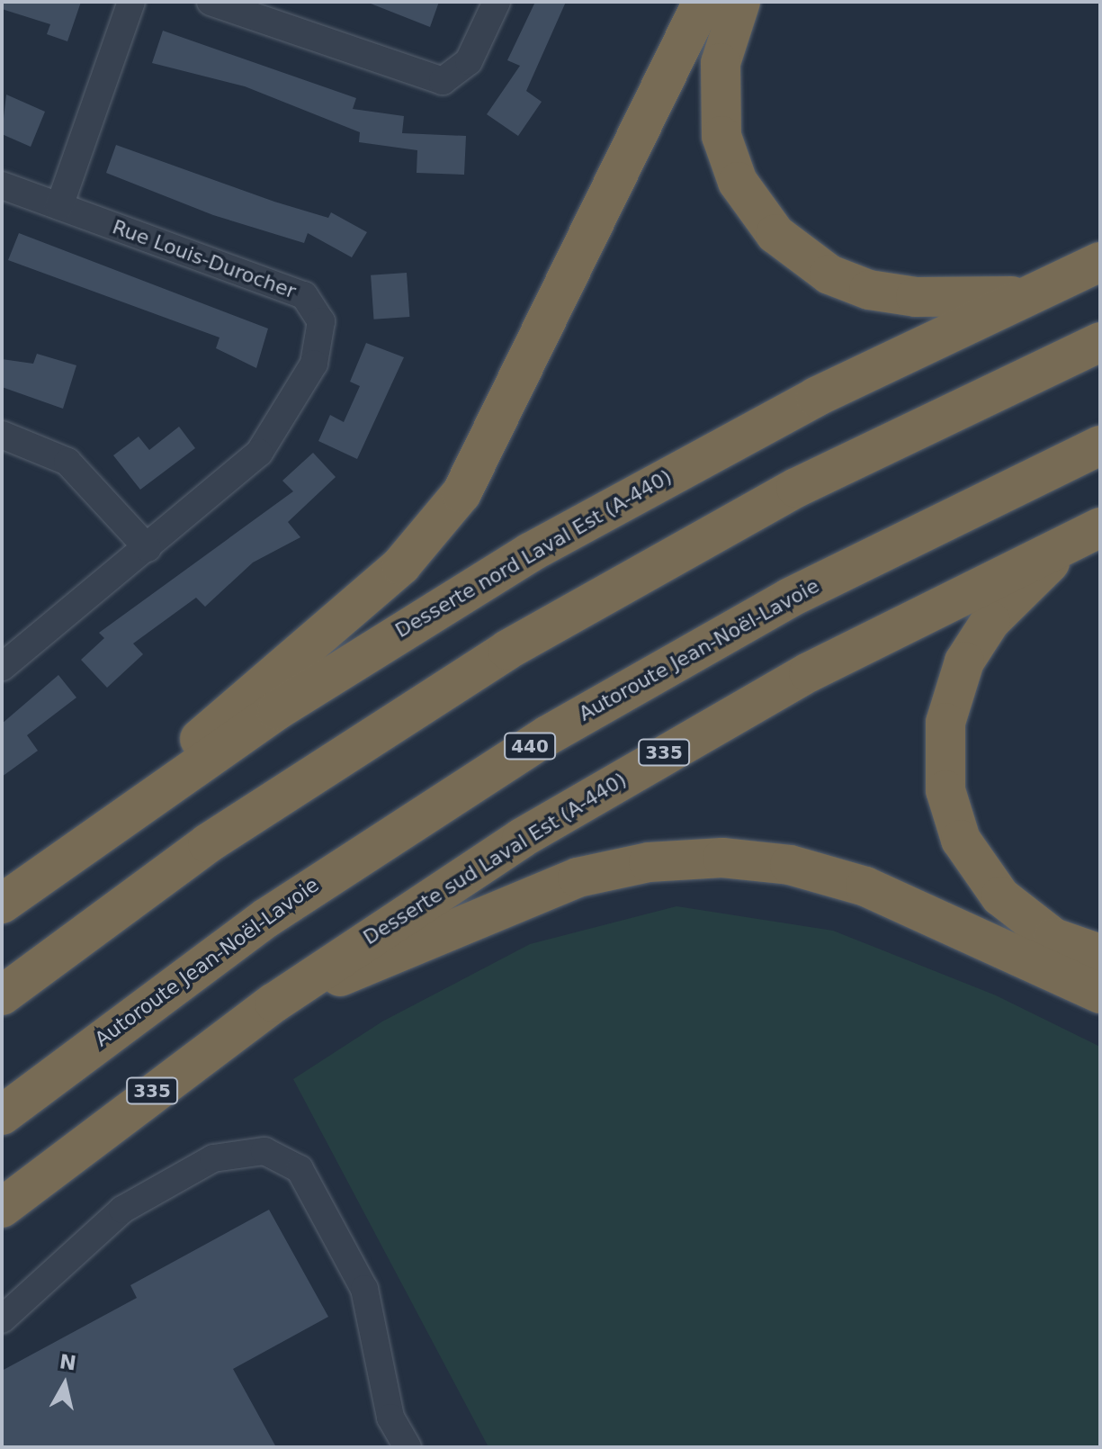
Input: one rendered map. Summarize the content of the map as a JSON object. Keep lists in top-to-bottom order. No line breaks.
{"streets":{"highway":["Desserte nord Laval Est (A-440)","Autoroute Jean-Noël-Lavoie","440","335","Desserte sud Laval Est (A-440)"],"street":["Rue Louis-Durocher"]},"north":"top"}
